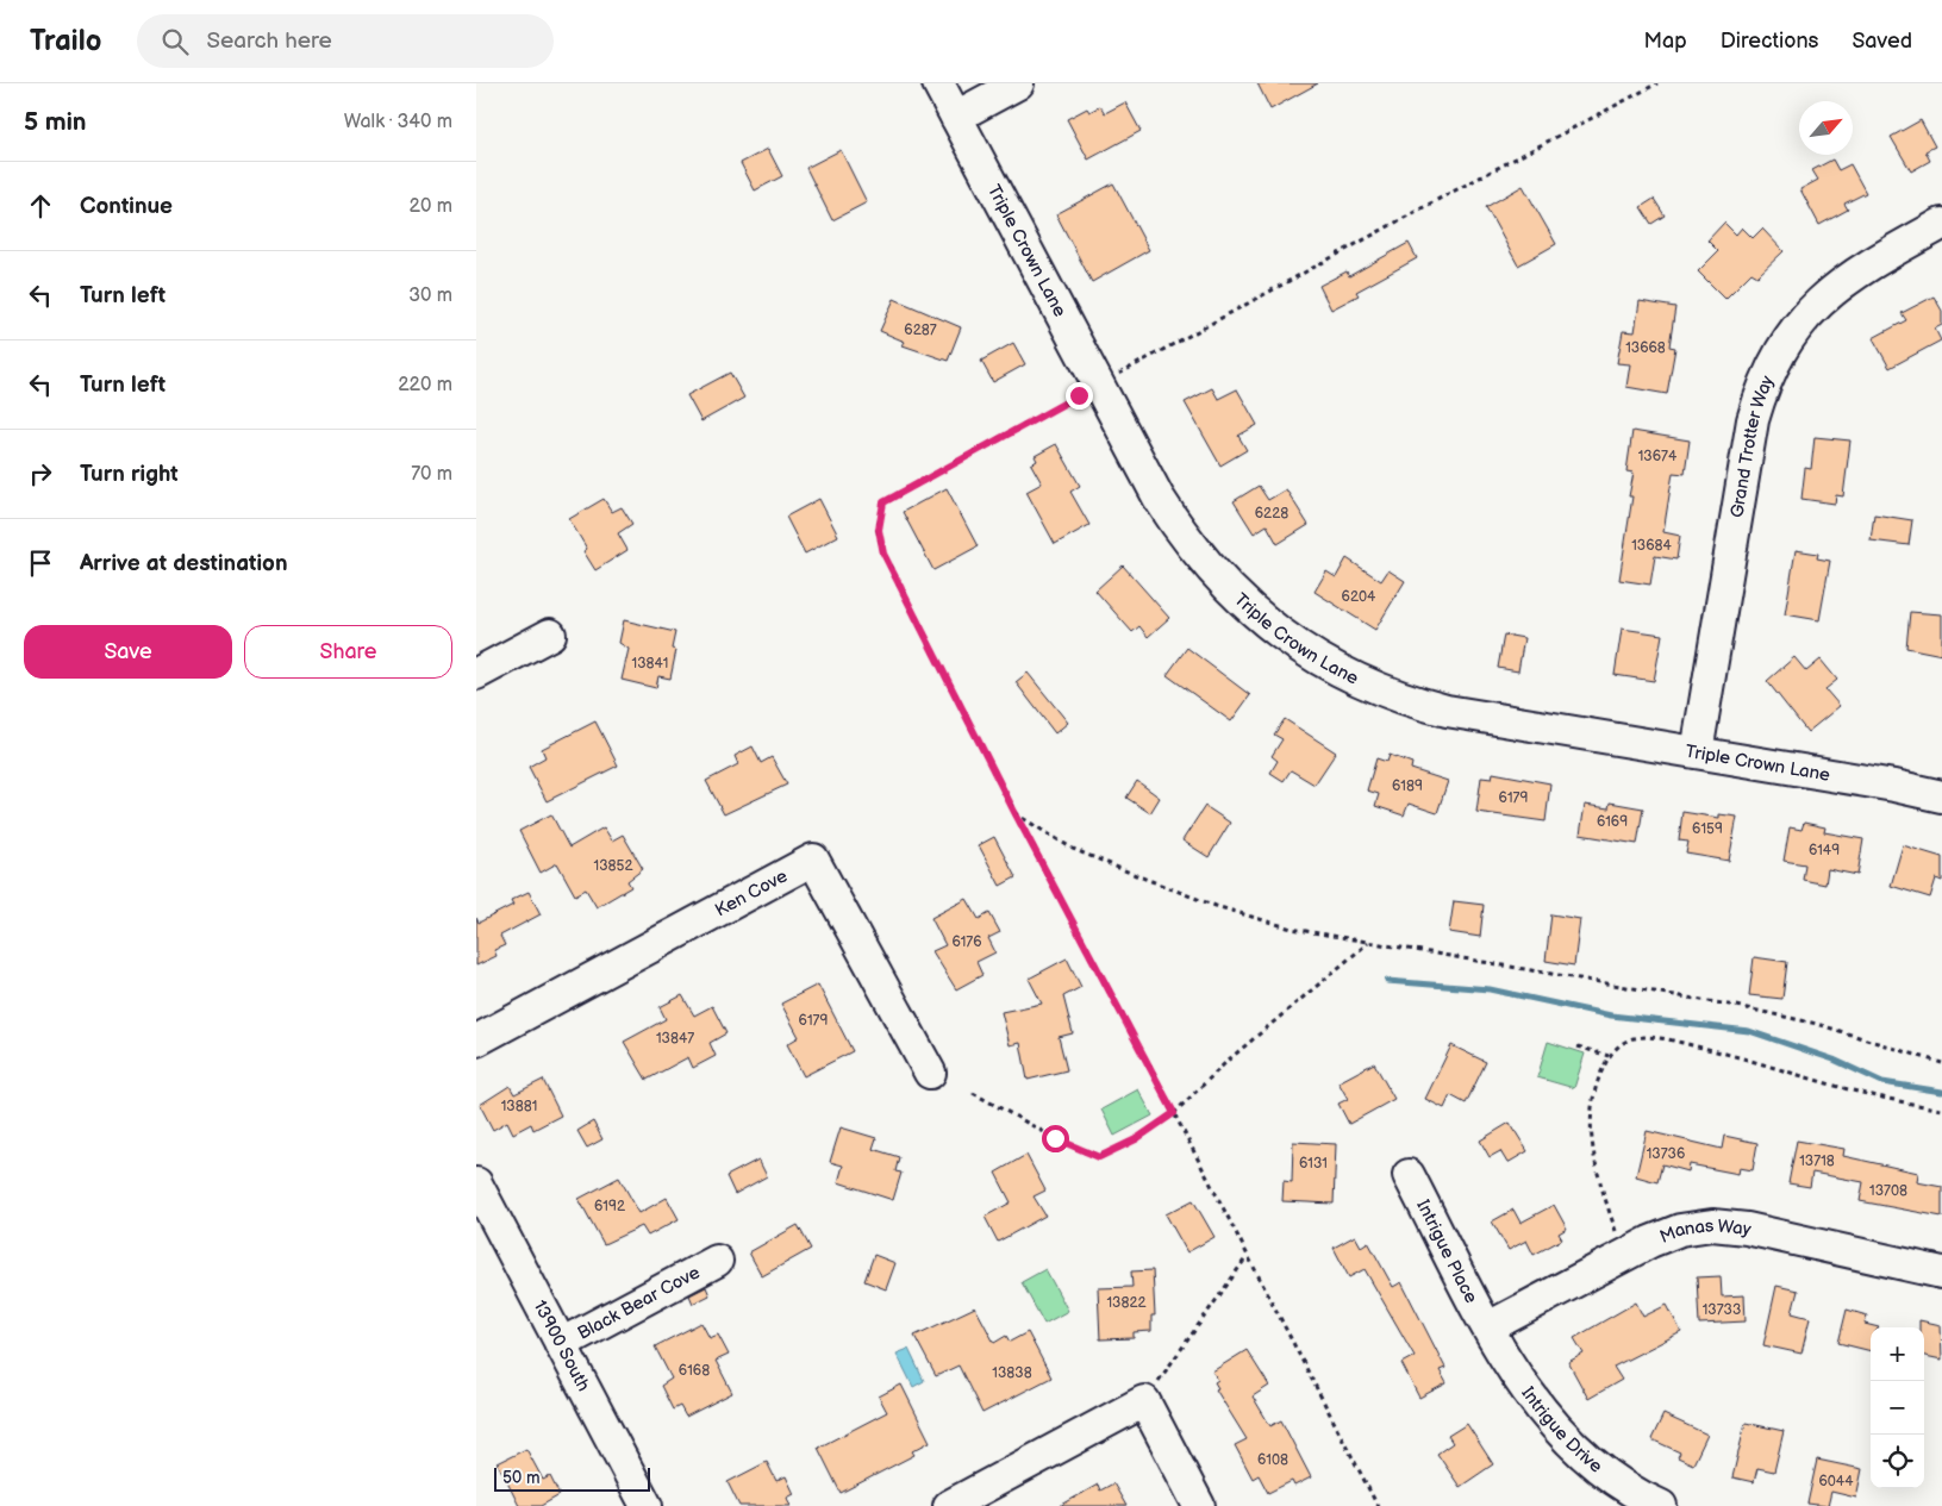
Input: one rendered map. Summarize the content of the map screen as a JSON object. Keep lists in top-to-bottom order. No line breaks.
{"streets":{"street":["Triple Crown Lane","Grand Trotter Way","Ken Cove","Manas Way","Intrigue Place","Black Bear Cove","13900 South","Intrigue Drive"]},"crossings":[["Triple Crown Lane","Grand Trotter Way"],["Manas Way","Intrigue Place"],["Manas Way","Intrigue Drive"],["Intrigue Place","Intrigue Drive"],["Black Bear Cove","13900 South"]],"house_numbers":["6287","13668","13674","6228","13684","6204","13841","6189","6179","6169","6159","6149","13852","6176","6179","13847","13881","13736","13718","6131","13708","6192","13822","13733","6168","13838","6108","6044"],"scale_bar":"50 m","north":"top right","page":{"header":"Trailo","search":"Search here","nav":["Map","Directions","Saved"],"heading":["5 min","Walk · 340 m"],"list":[["Continue","20 m"],["Turn left","30 m"],["Turn left","220 m"],["Turn right","70 m"],"Arrive at destination"],"buttons":["Save","Share"],"map_buttons":["+","−"],"scale":"50 m"}}
